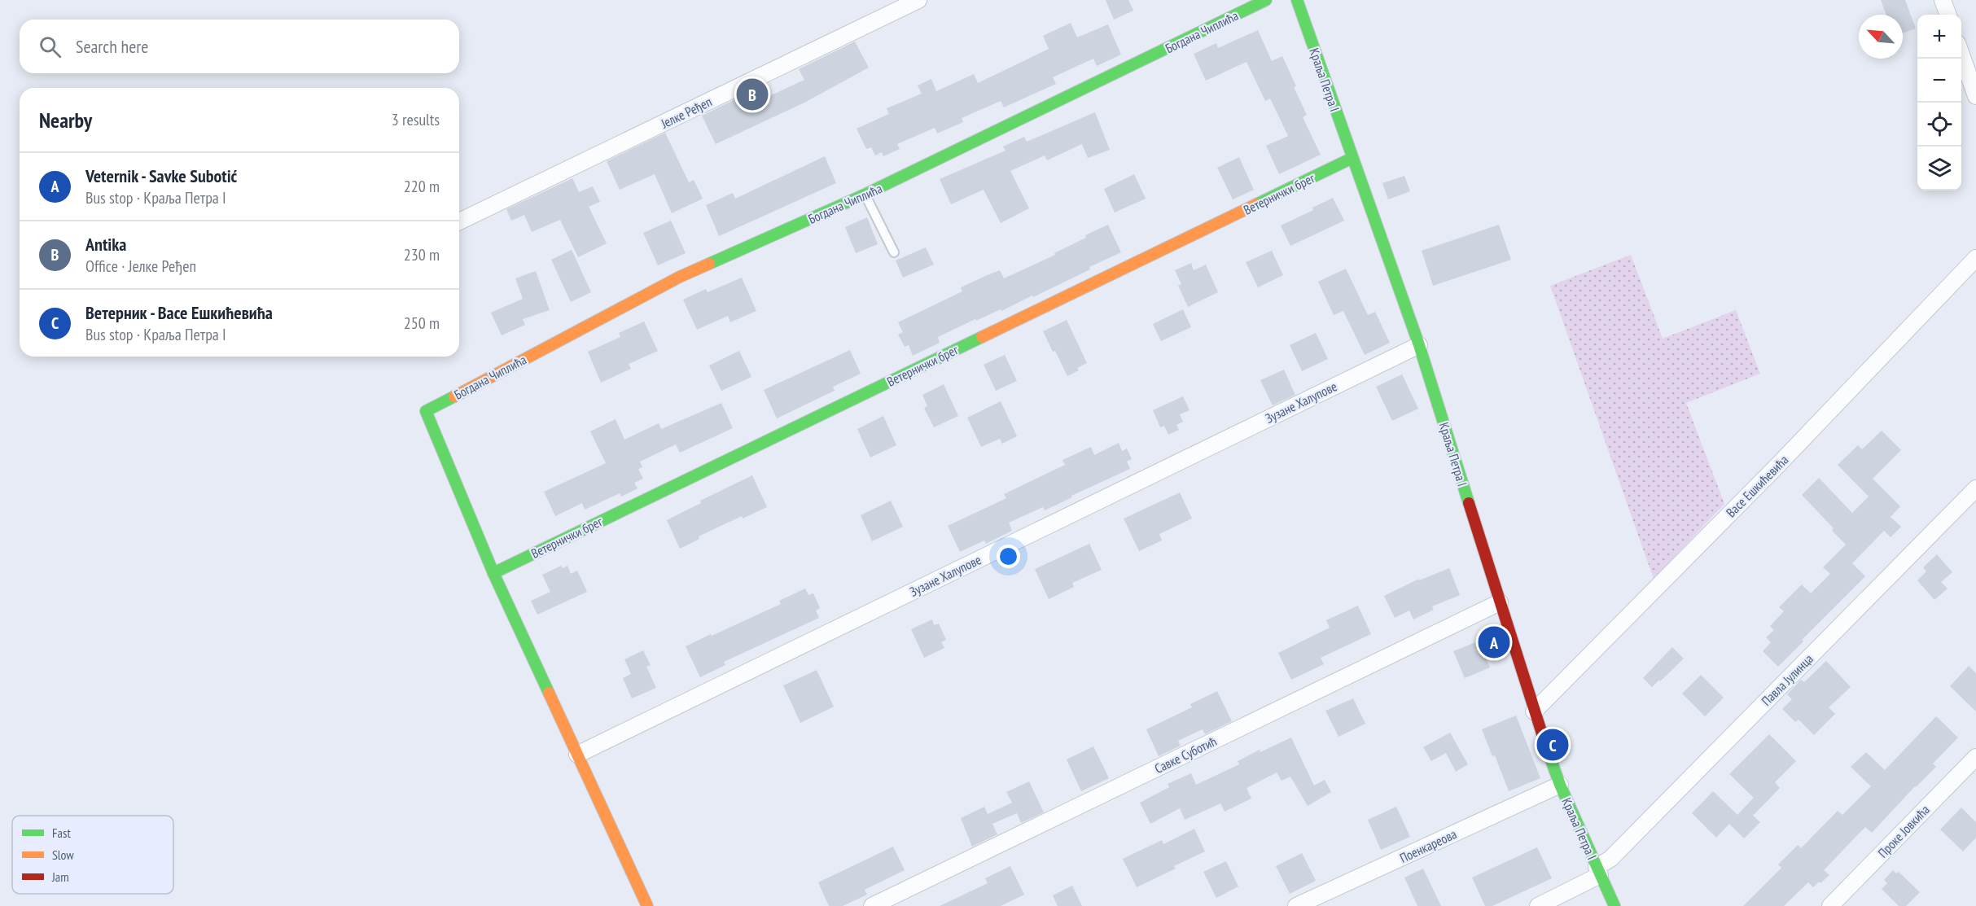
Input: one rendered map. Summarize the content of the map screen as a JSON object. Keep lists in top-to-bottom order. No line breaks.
{"streets":{"street":["Богдана Чиплића","Краља Петра I","Јелке Ређеп","Ветернички брег","Зузане Халупове","Васе Ешкићевића","Павла Јулинца","Савке Суботић","Проке Јовкића","Поенкареова"]},"crossings":[["Богдана Чиплића","Ветернички брег"],["Краља Петра I","Ветернички брег"],["Краља Петра I","Зузане Халупове"],["Краља Петра I","Васе Ешкићевића"],["Краља Петра I","Павла Јулинца"],["Краља Петра I","Савке Суботић"],["Краља Петра I","Поенкареова"]],"legend":["Fast","Slow","Jam"],"north":"top left","page":{"map_buttons":["+","−"],"search":"Search here","pins":["B","A","C"],"heading":["Nearby","3 results"],"list":[{"mark":"A","name":"Veternik - Savke Subotić","note":"Bus stop · Краља Петра I","value":"220 m"},{"mark":"B","name":"Antika","note":"Office · Јелке Ређеп","value":"230 m"},{"mark":"C","name":"Ветерник - Васе Ешкићевића","note":"Bus stop · Краља Петра I","value":"250 m"}]}}
